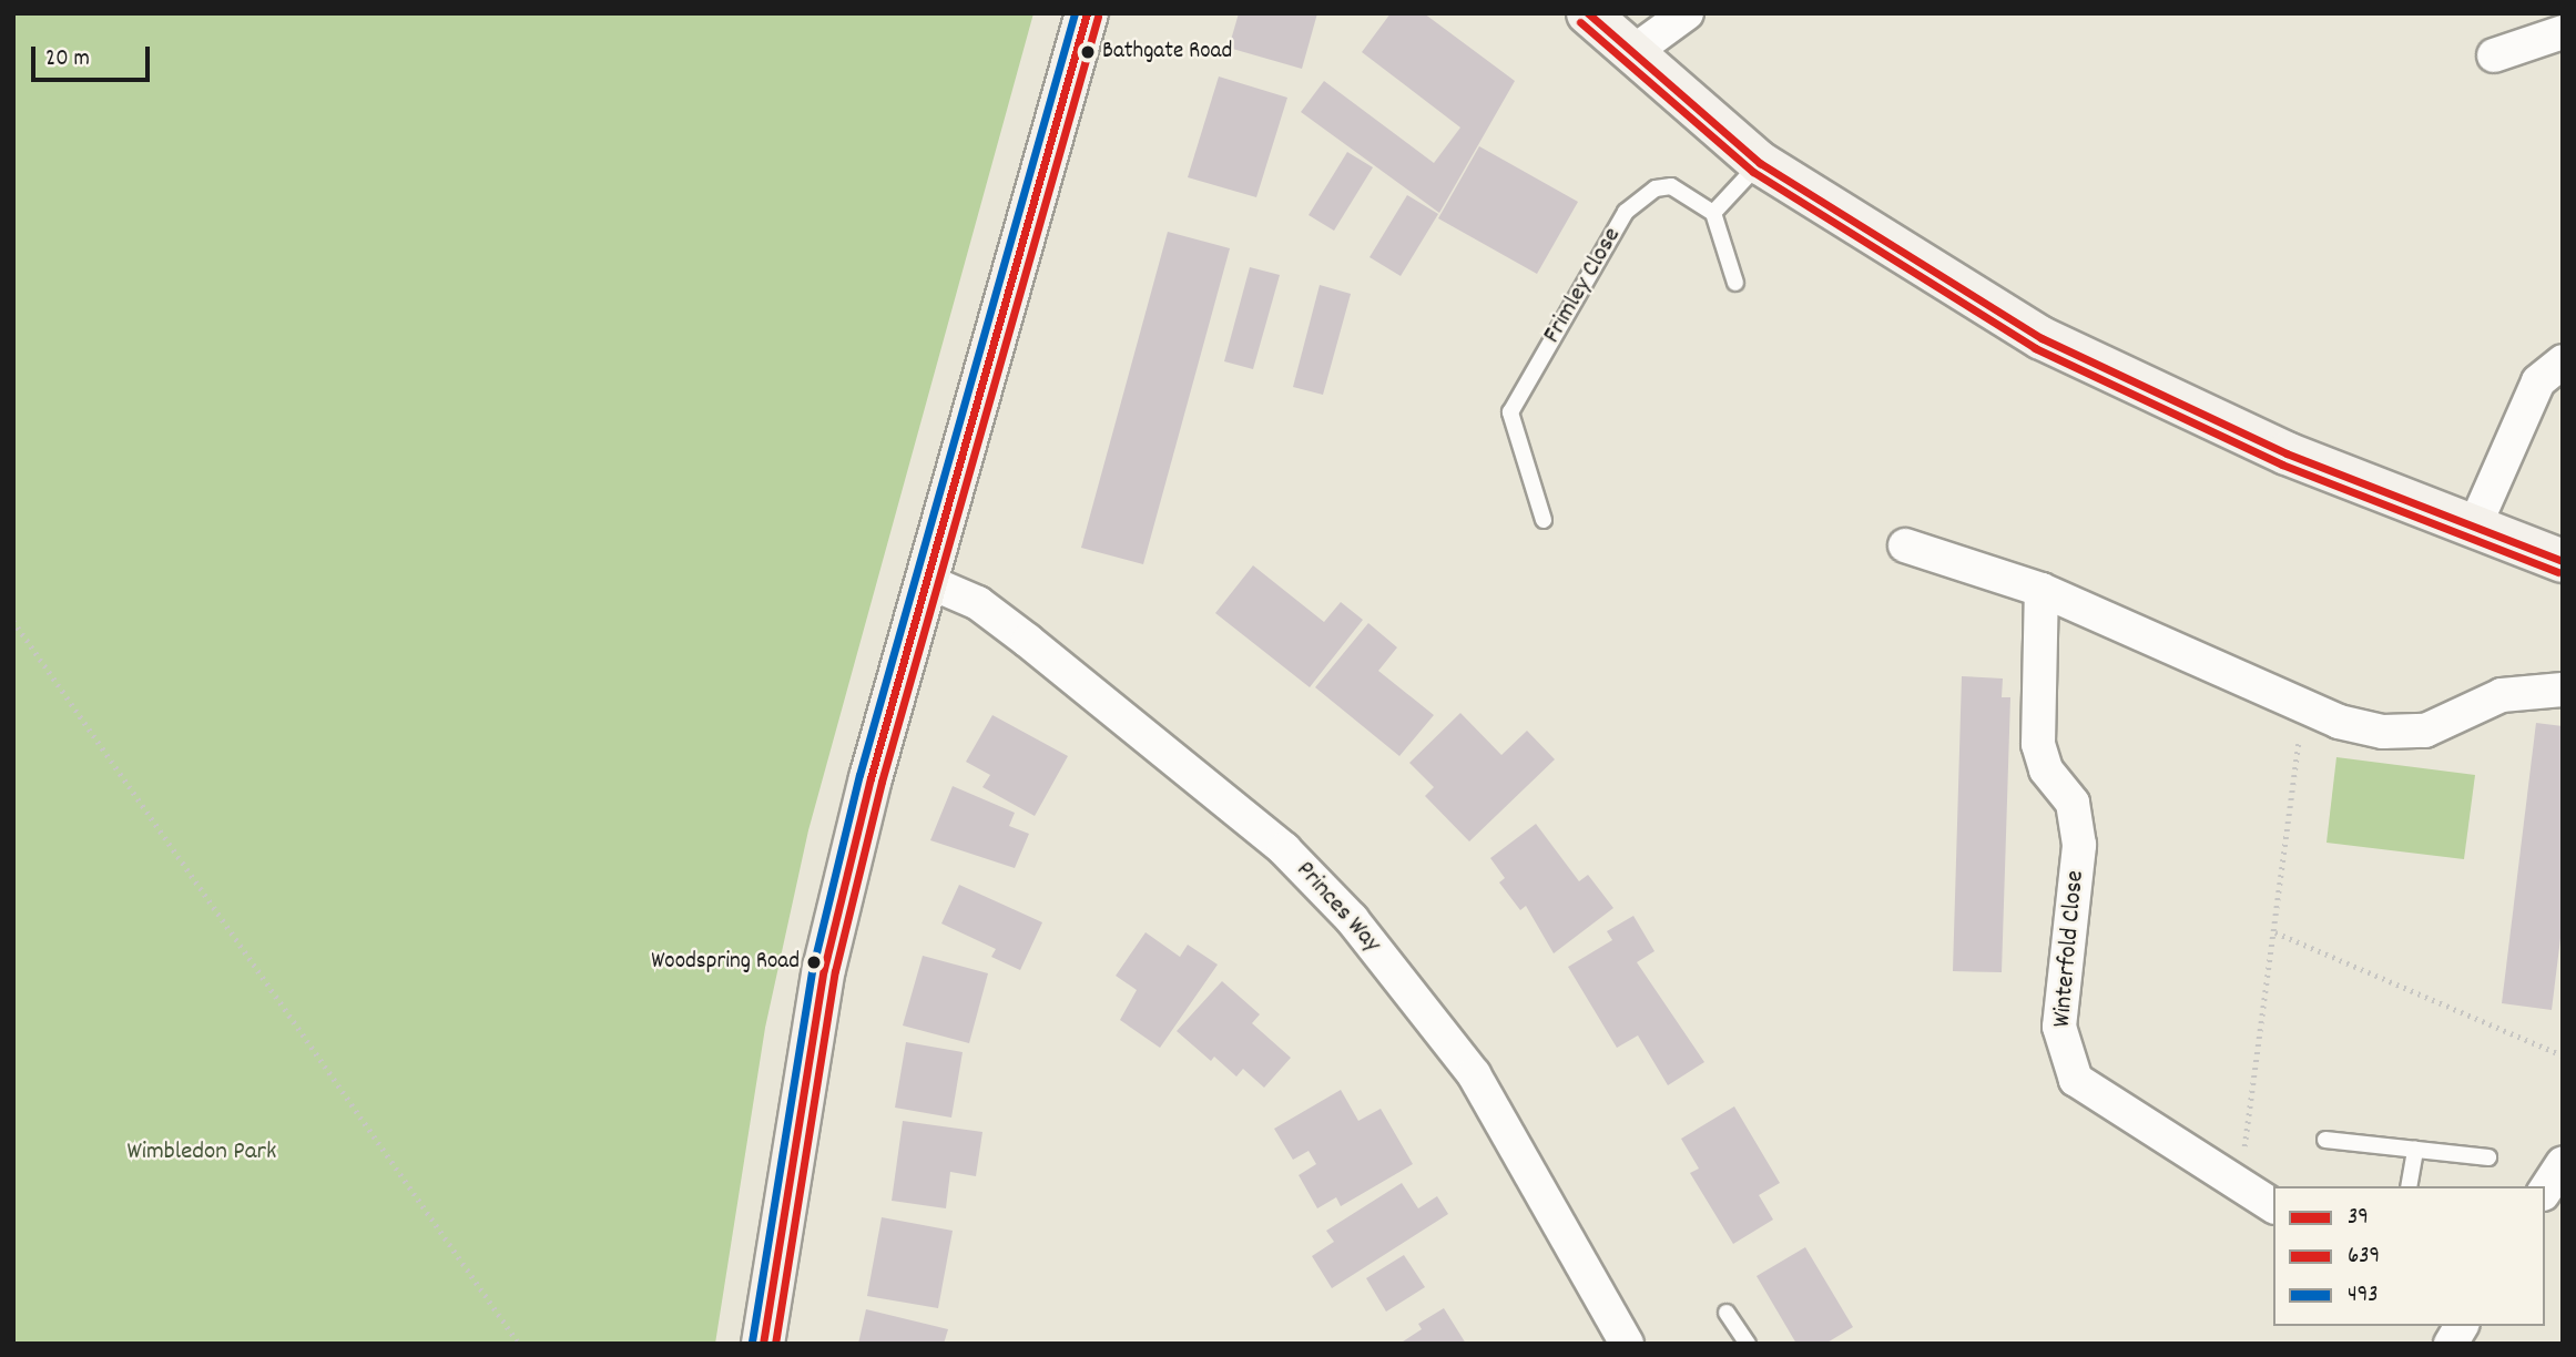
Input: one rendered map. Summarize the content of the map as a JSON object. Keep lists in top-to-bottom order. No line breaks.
{"streets":{"street":["Princes Way","Winterfold Close"],"lane":["Frimley Close"]},"parks":["Wimbledon Park"],"places":["Bathgate Road","Woodspring Road"],"lines":["transit line 39","transit line 493","transit line 639"],"legend":["39","639","493"],"scale_bar":"20 m"}
